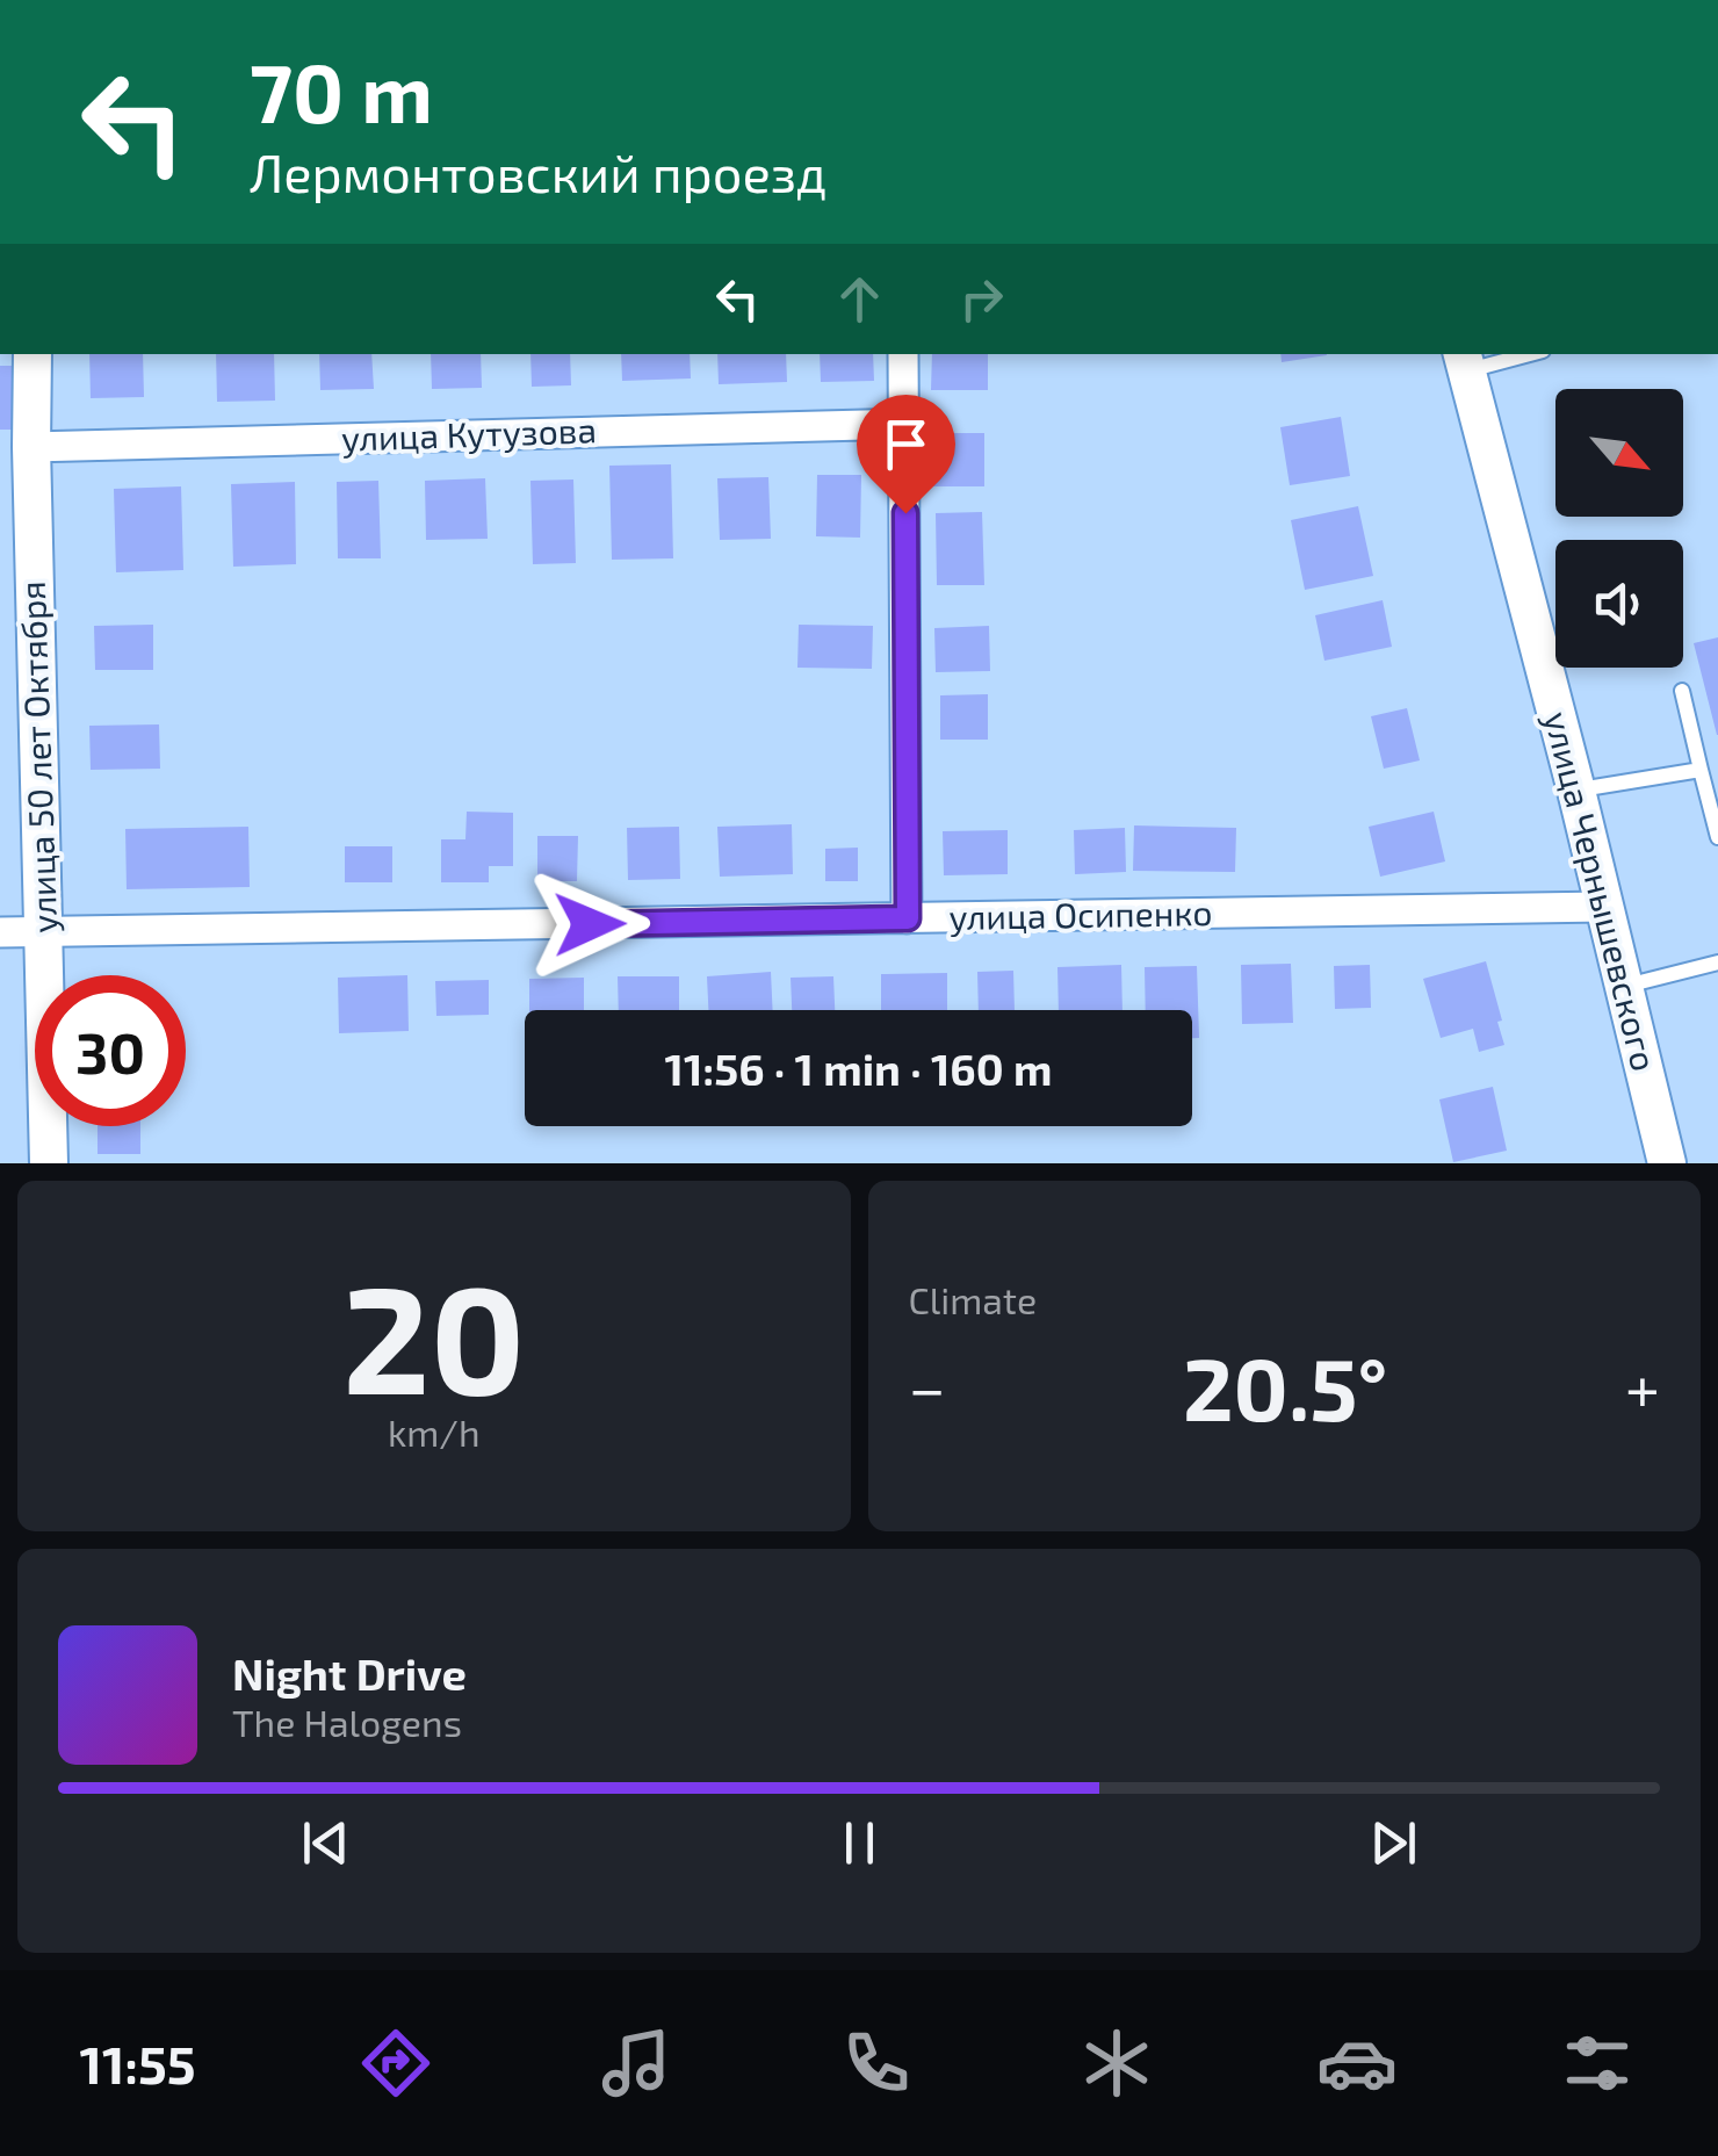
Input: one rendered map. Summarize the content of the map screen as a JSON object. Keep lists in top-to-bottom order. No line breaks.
{"streets":{"main road":["улица 50 лет Октября","улица Чернышевского"],"street":["улица Кутузова","улица Осипенко"]},"crossings":[["улица Кутузова","улица 50 лет Октября"],["улица 50 лет Октября","улица Осипенко"],["улица Чернышевского","улица Осипенко"]],"north":"bottom right","page":{"turn":["70 m","Лермонтовский проезд"],"limit":"30","trip":"11:56 · 1 min · 160 m","tile":[["20","km/h"],"Climate"],"heat":["−","20.5°","+"],"song":["Night Drive","The Halogens"],"tabs":"11:55"}}
